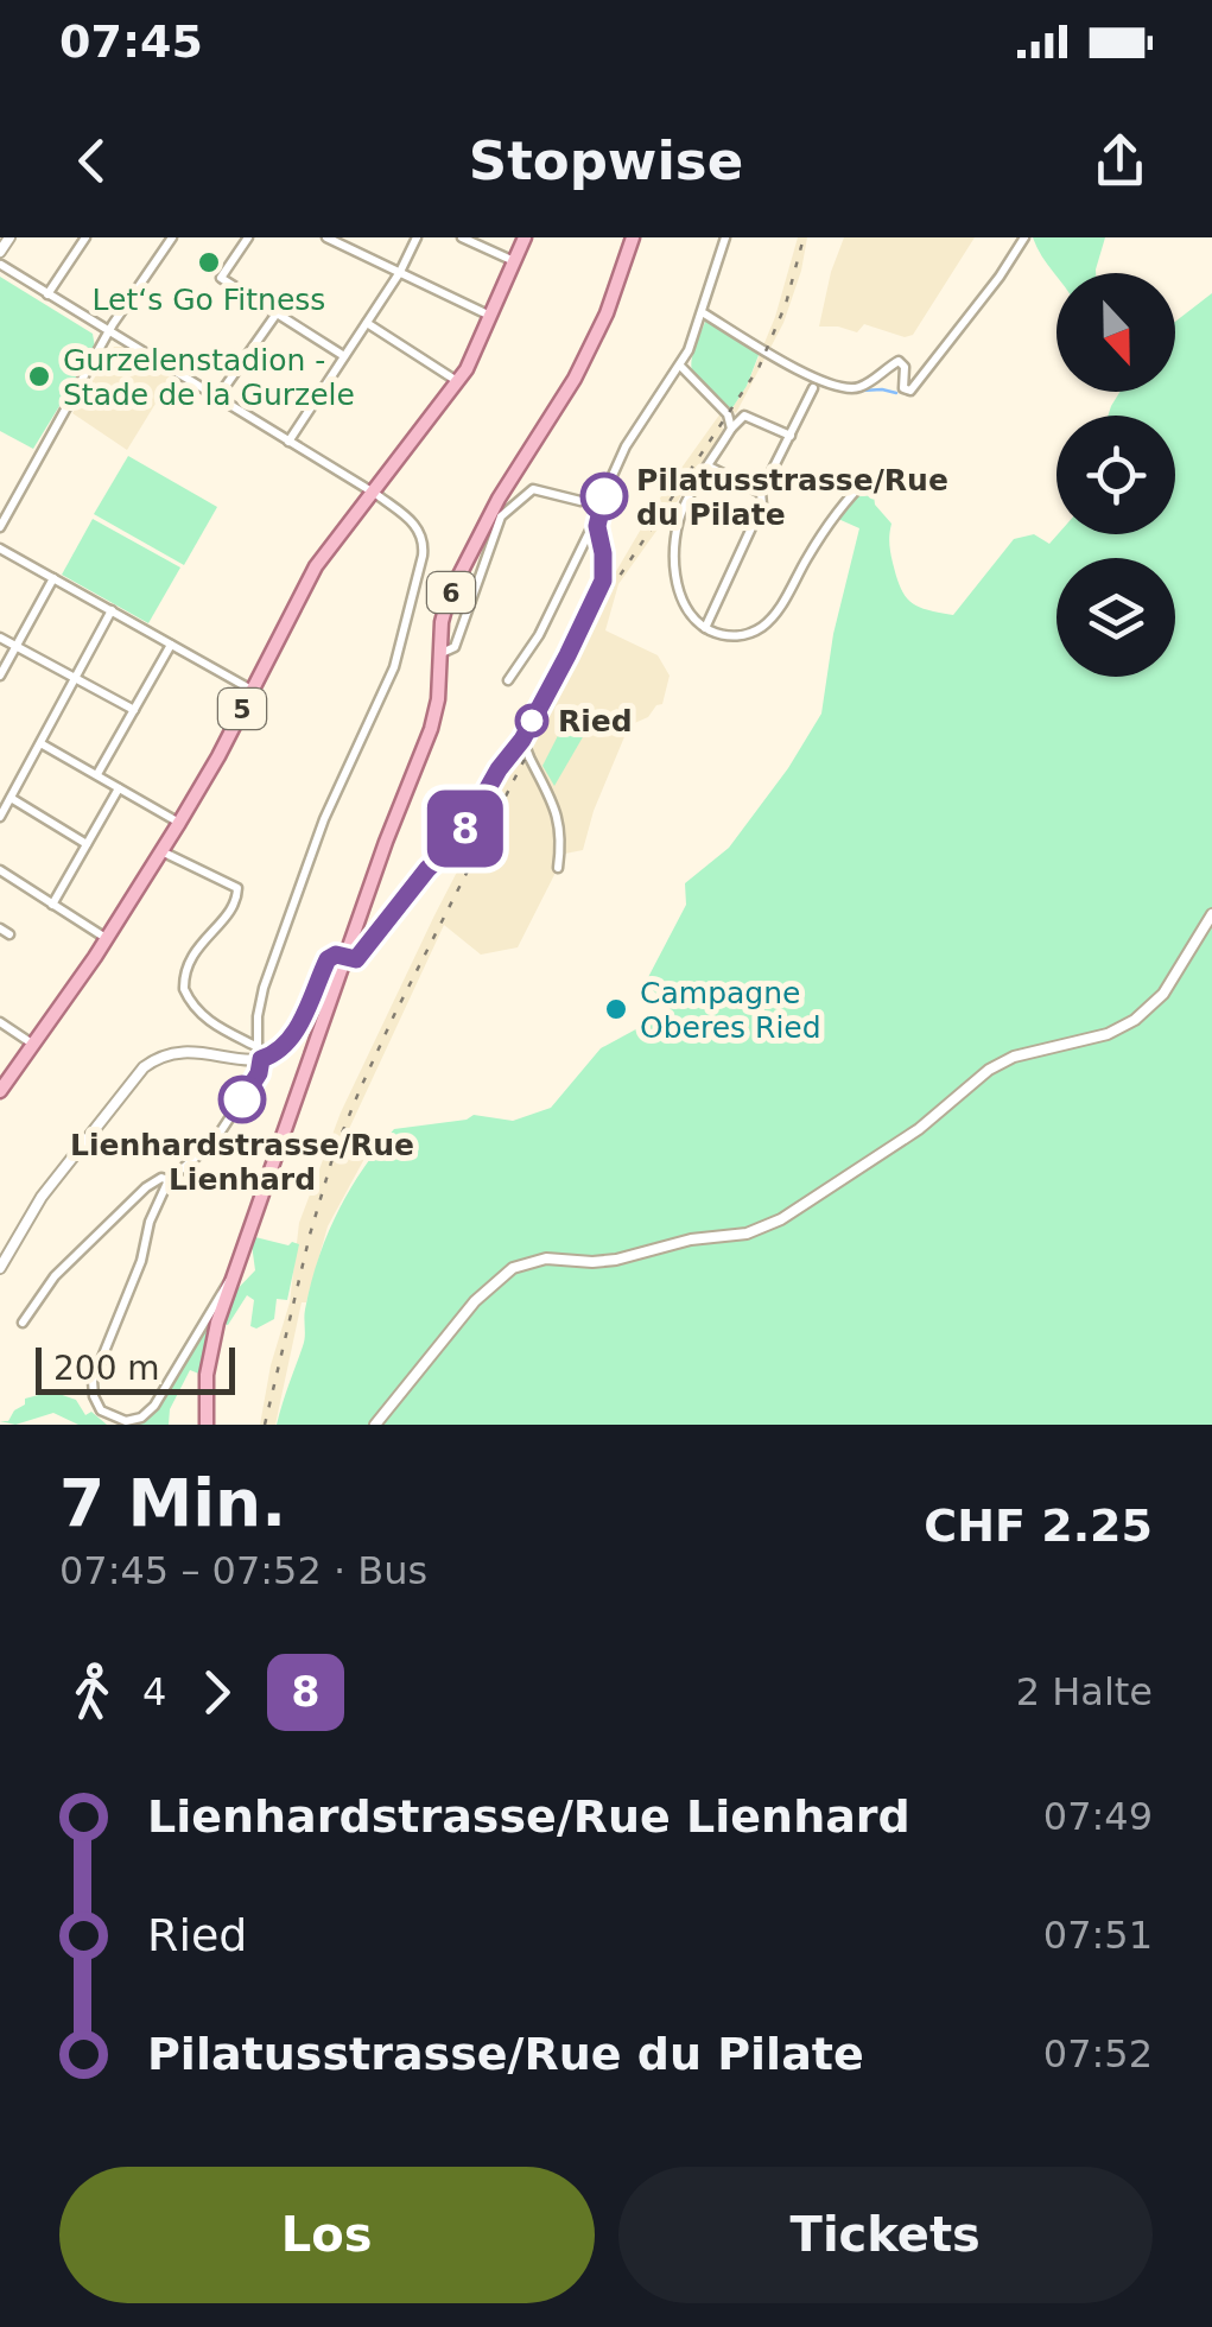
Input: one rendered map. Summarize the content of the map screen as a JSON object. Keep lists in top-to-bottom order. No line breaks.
{"streets":{"main road":["6","5"]},"places":["Let‘s Go Fitness","Gurzelenstadion - Stade de la Gurzele","Pilatusstrasse/Rue du Pilate","Ried","Campagne Oberes Ried","Lienhardstrasse/Rue Lienhard"],"lines":["bus line 8"],"scale_bar":"200 m","north":"bottom","page":{"status":"07:45","header":"Stopwise","on_map":"8","scale":"200 m","heading":["7 Min.","07:45 – 07:52 · Bus","CHF 2.25"],"legs":["4","8","2 Halte"],"list":[{"name":"Lienhardstrasse/Rue Lienhard","value":"07:49"},{"name":"Ried","value":"07:51"},{"name":"Pilatusstrasse/Rue du Pilate","value":"07:52"}],"buttons":["Los","Tickets"]}}
